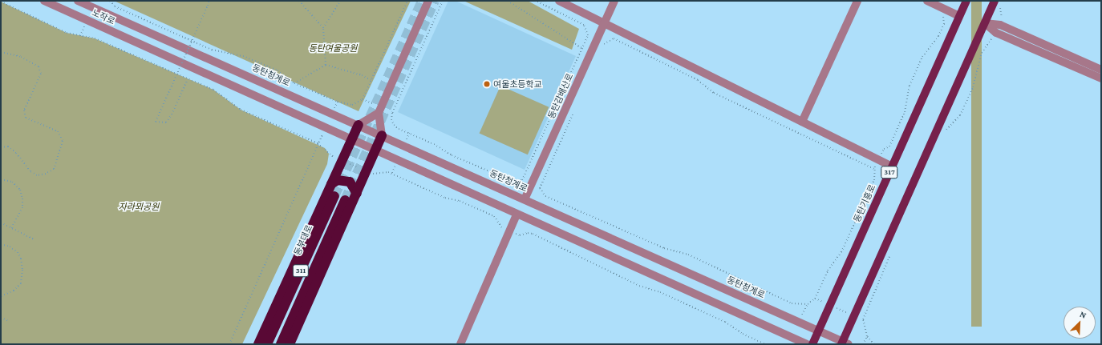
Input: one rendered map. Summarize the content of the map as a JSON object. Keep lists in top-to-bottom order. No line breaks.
{"streets":{"highway":["동부대로","311"],"main road":["317","동탄기흥로"],"street":["노작로","동탄청계로","동탄감배산로"]},"crossings":[["노작로","동탄청계로"],["동탄청계로","동탄감배산로"],["동탄청계로","동탄기흥로"]],"parks":["동탄여울공원","자라뫼공원"],"places":["여울초등학교"],"north":"top right"}
